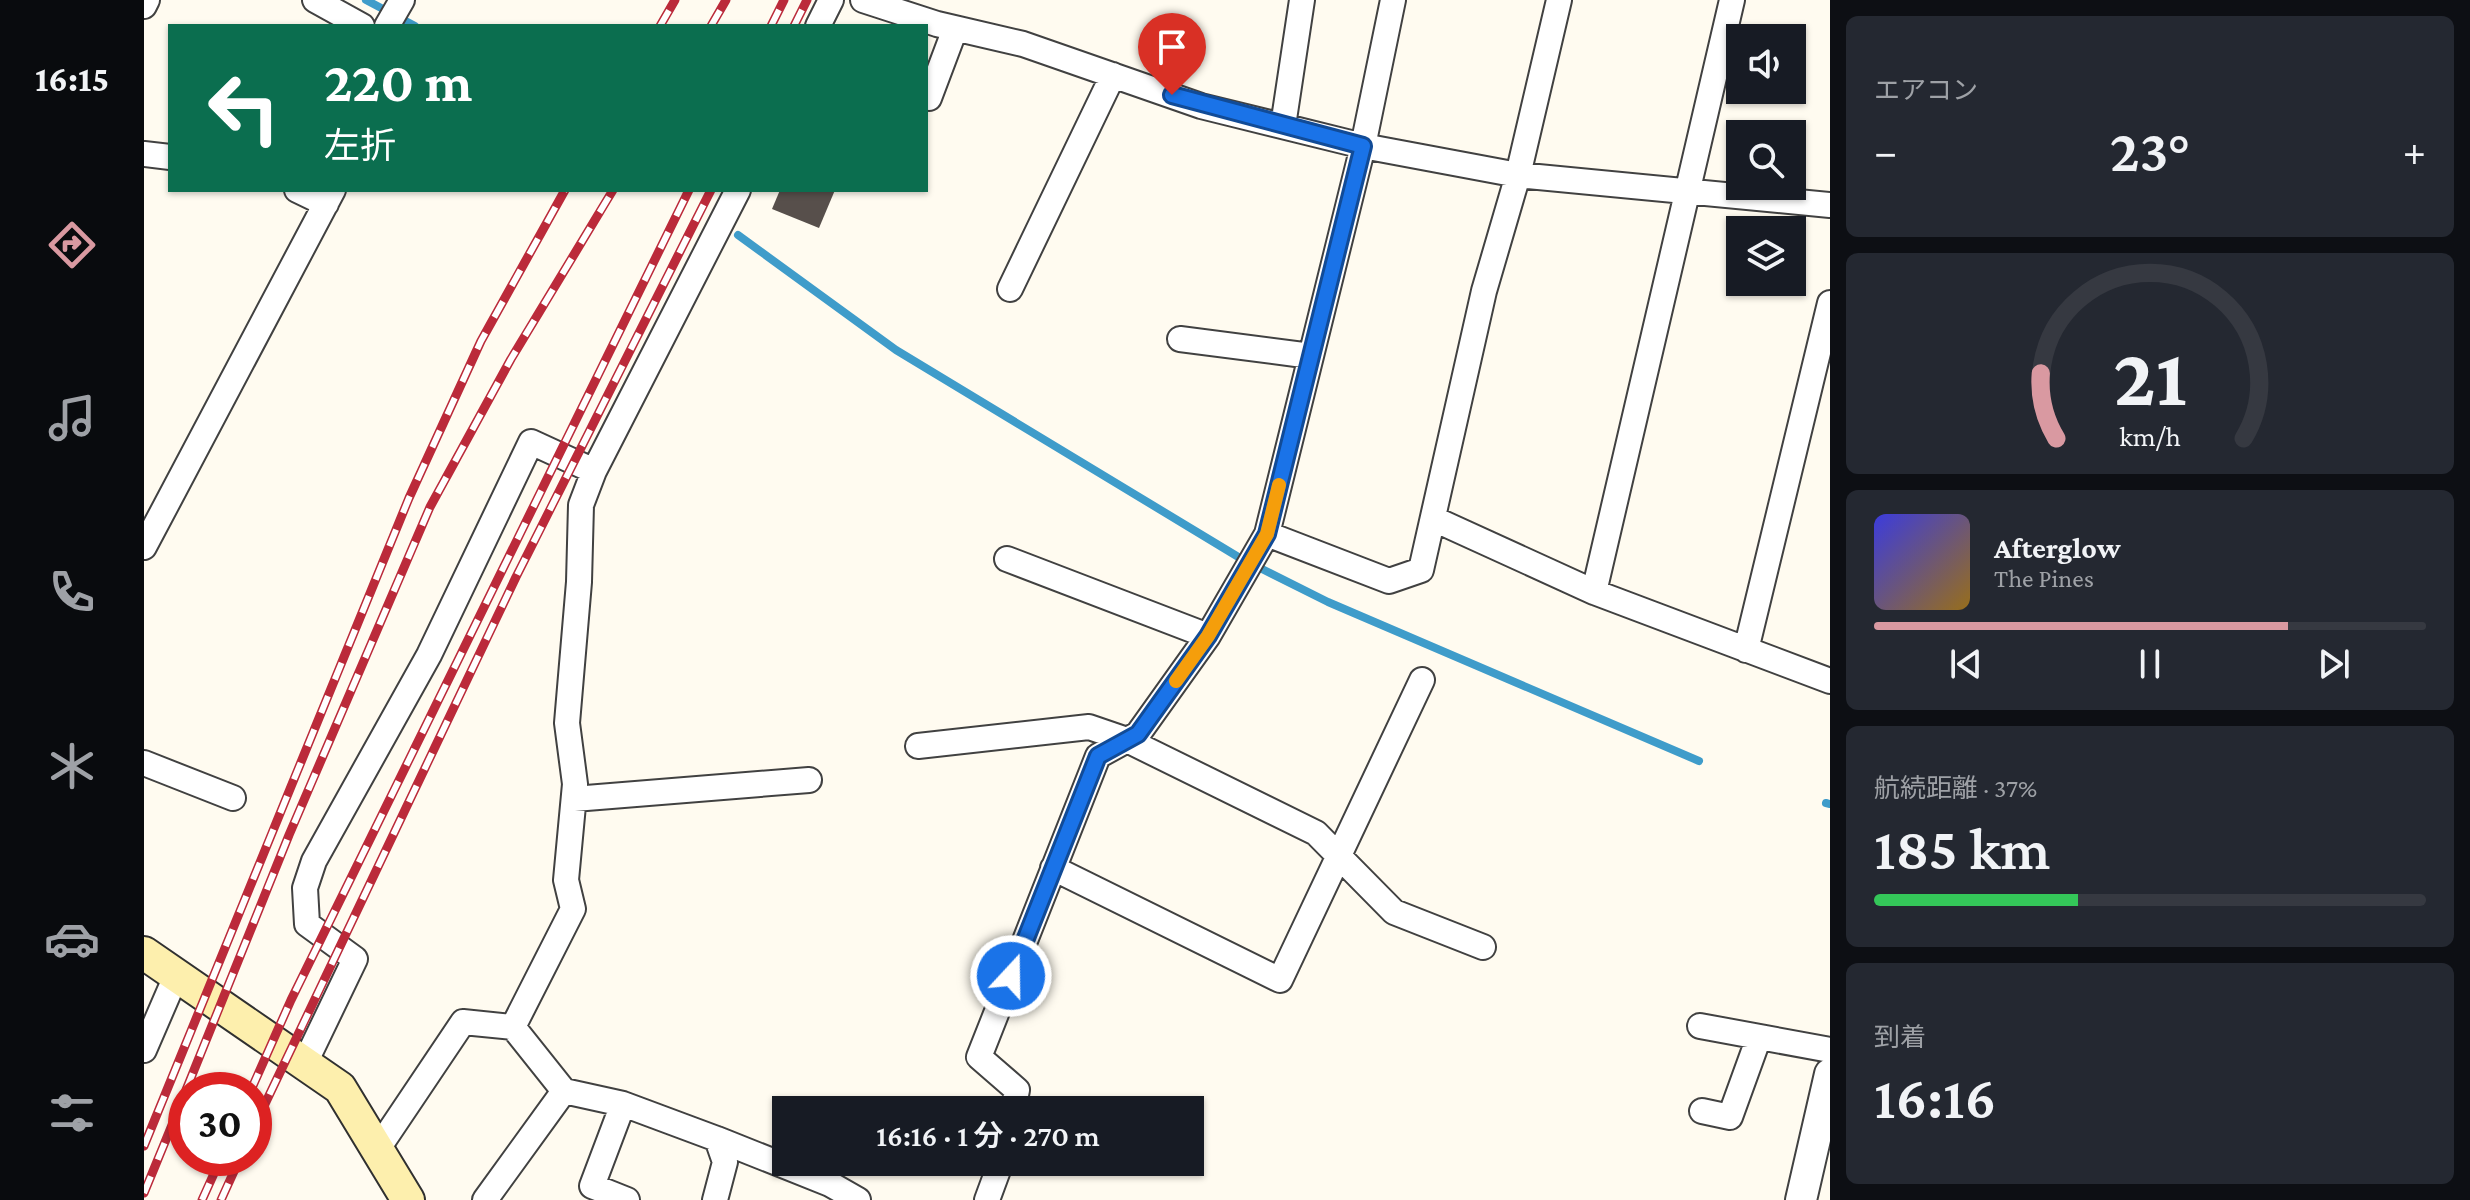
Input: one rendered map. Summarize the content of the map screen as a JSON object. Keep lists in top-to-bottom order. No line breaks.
{"page":{"tabs":"16:15","tile":["エアコン",["航続距離 · 37%","185 km"],["到着","16:16"]],"turn":["220 m","左折"],"heat":["−","23°","+"],"song":["Afterglow","The Pines"],"limit":"30","trip":"16:16 · 1 分 · 270 m","gauge":["21","km/h"]}}
